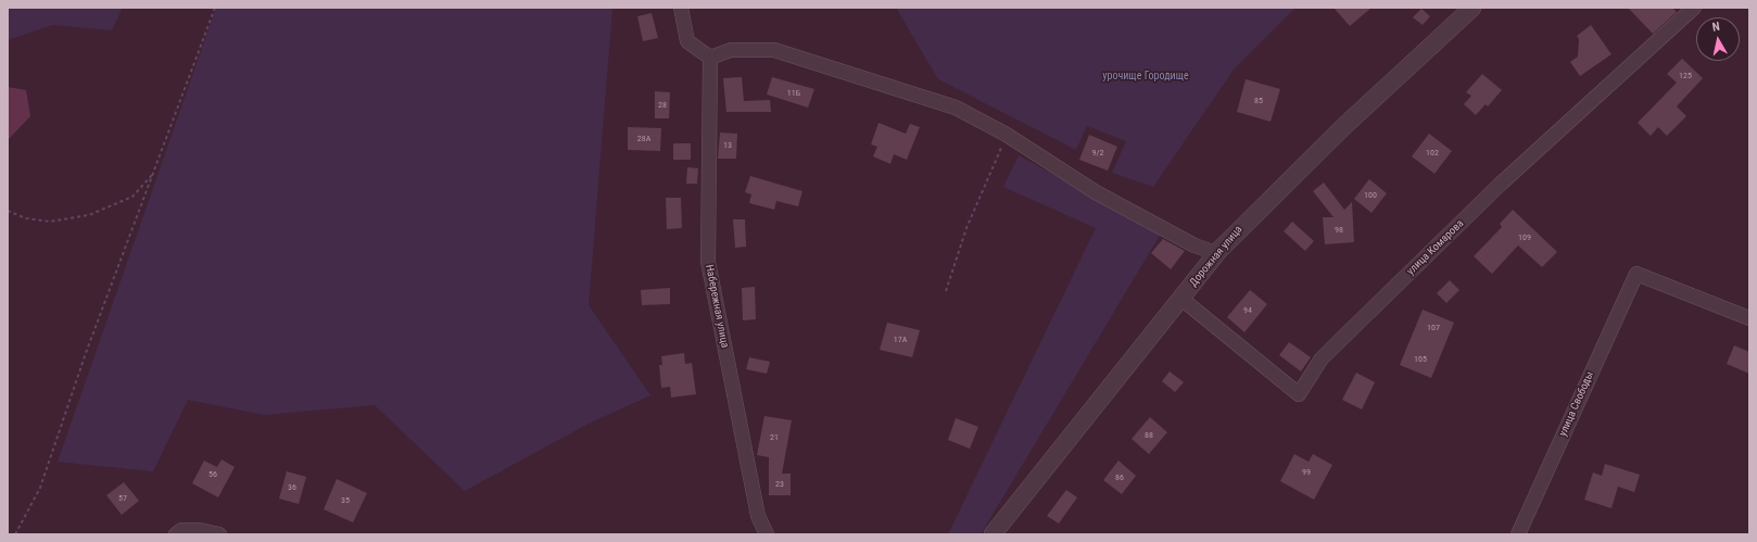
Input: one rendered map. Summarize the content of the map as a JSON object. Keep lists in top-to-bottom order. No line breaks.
{"streets":{"street":["улица Комарова","Дорожная улица","Набережная улица","улица Свободы"]},"crossings":[["улица Комарова","Дорожная улица"]],"parks":["урочище Городище"],"house_numbers":["125","11Б","85","28","28А","13","9/2","102","100","98","109","94","107","17А","105","88","21","99","56","86","23","36","57","35"],"north":"top"}
